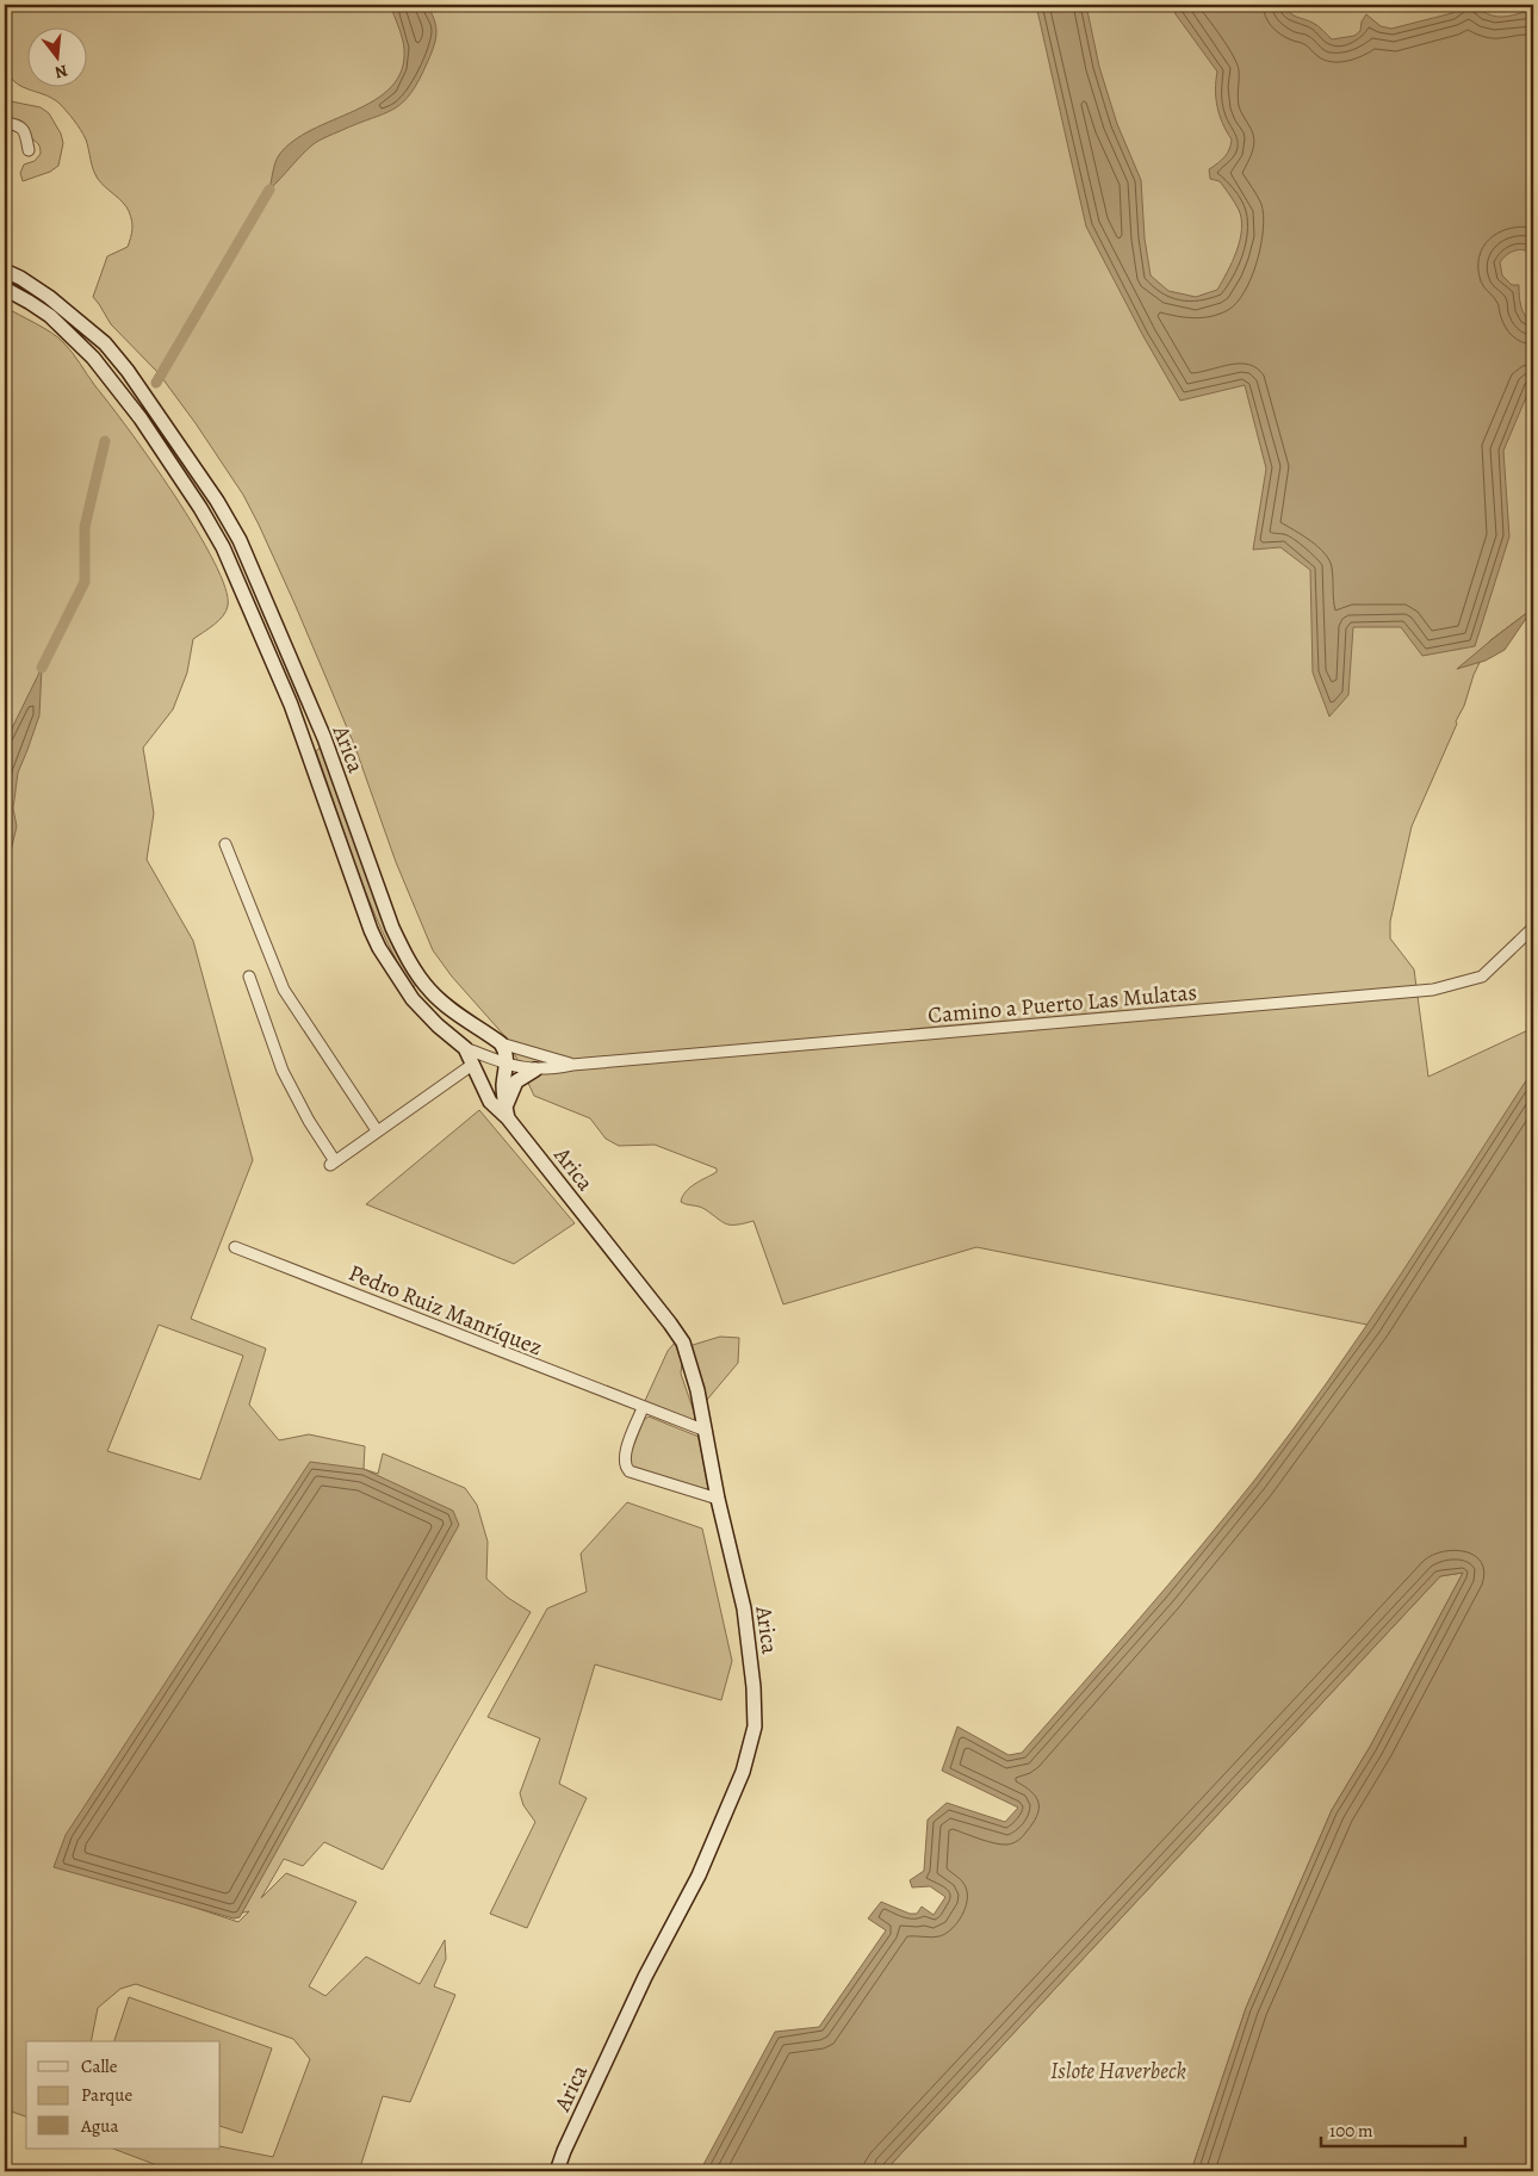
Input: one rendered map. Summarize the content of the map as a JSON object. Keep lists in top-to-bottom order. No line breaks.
{"streets":{"main road":["Arica"],"street":["Camino a Puerto Las Mulatas","Pedro Ruiz Manríquez"]},"crossings":[["Arica","Camino a Puerto Las Mulatas"],["Arica","Pedro Ruiz Manríquez"]],"parks":["Islote Haverbeck"],"legend":["Calle","Parque","Agua"],"scale_bar":"100 m","north":"bottom"}
